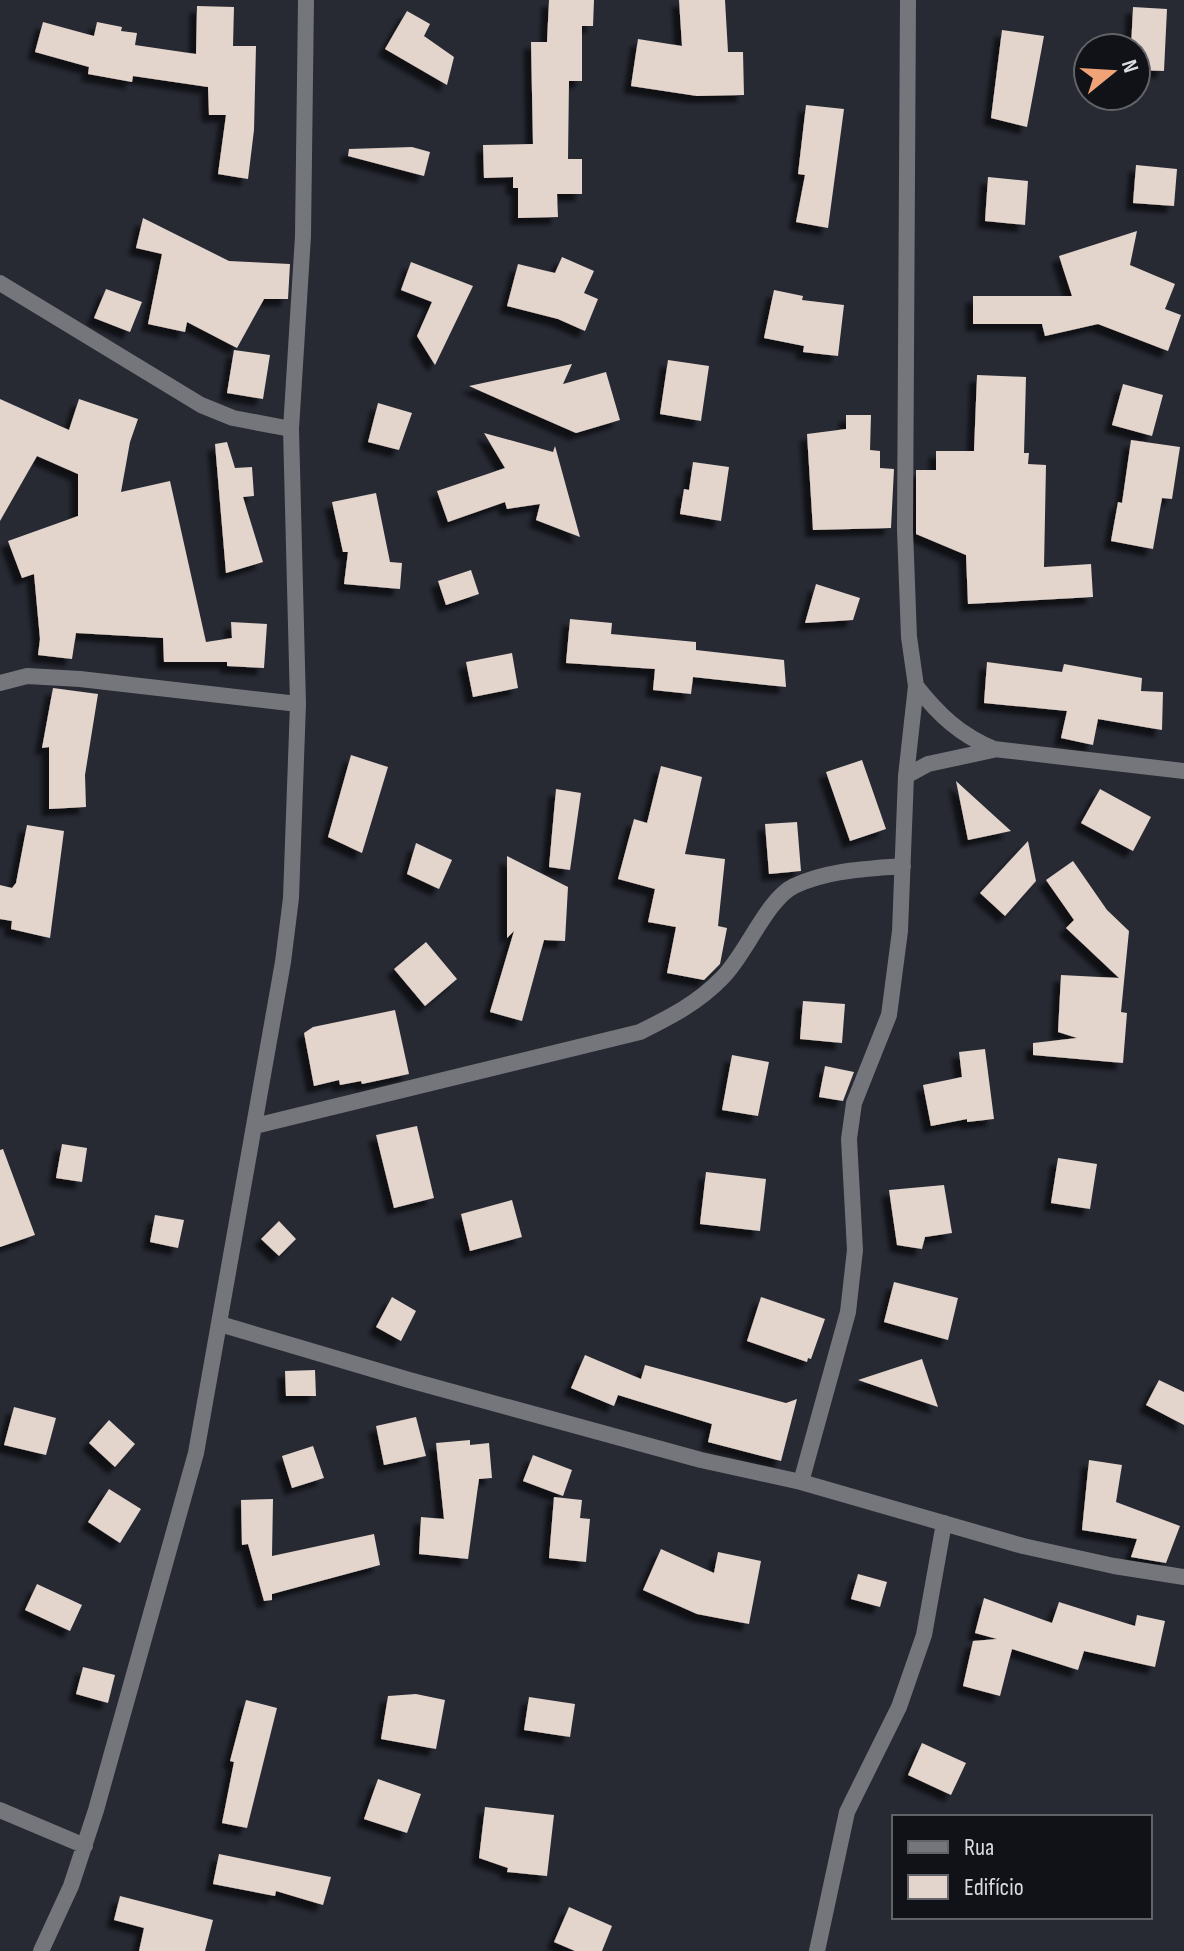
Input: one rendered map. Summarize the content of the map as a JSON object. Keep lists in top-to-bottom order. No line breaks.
{"legend":["Rua","Edifício"],"north":"right"}
